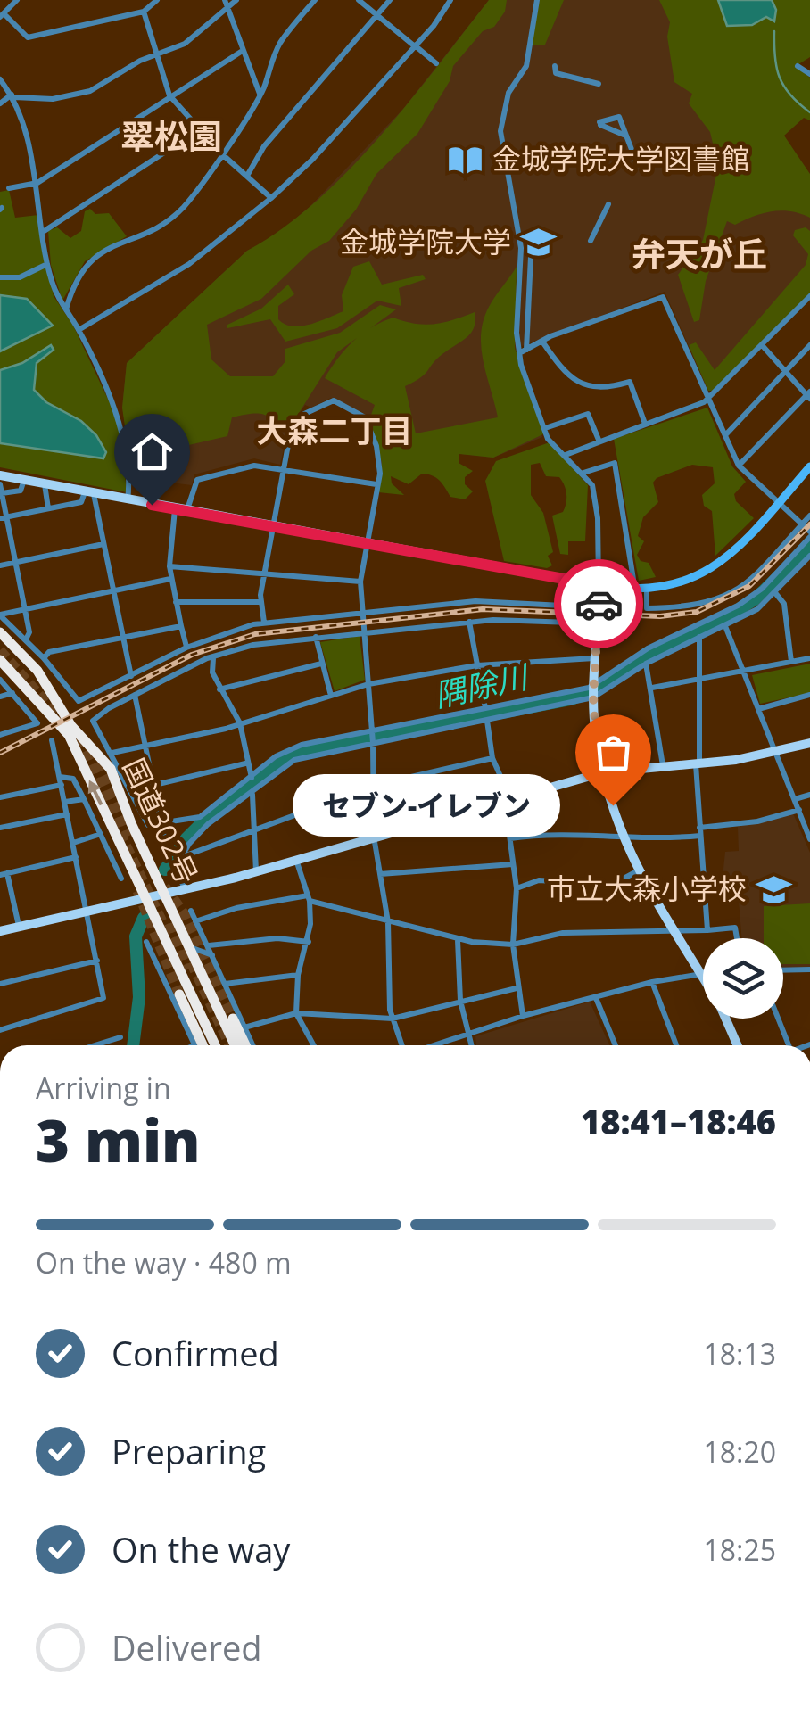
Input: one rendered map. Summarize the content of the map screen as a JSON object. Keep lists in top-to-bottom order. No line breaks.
{"streets":{"highway":["国道302号"]},"districts":["翠松園","弁天が丘","大森二丁目"],"water":["隅除川"],"places":{"library":["金城学院大学図書館"],"school or university":["金城学院大学","市立大森小学校"],"other":["セブン-イレブン"]},"page":{"bubble":"セブン-イレブン","heading":["3 min","Arriving in","18:41–18:46"],"bar":"On the way · 480 m","list":[["Confirmed","18:13"],["Preparing","18:20"],["On the way","18:25"],"Delivered"]}}
